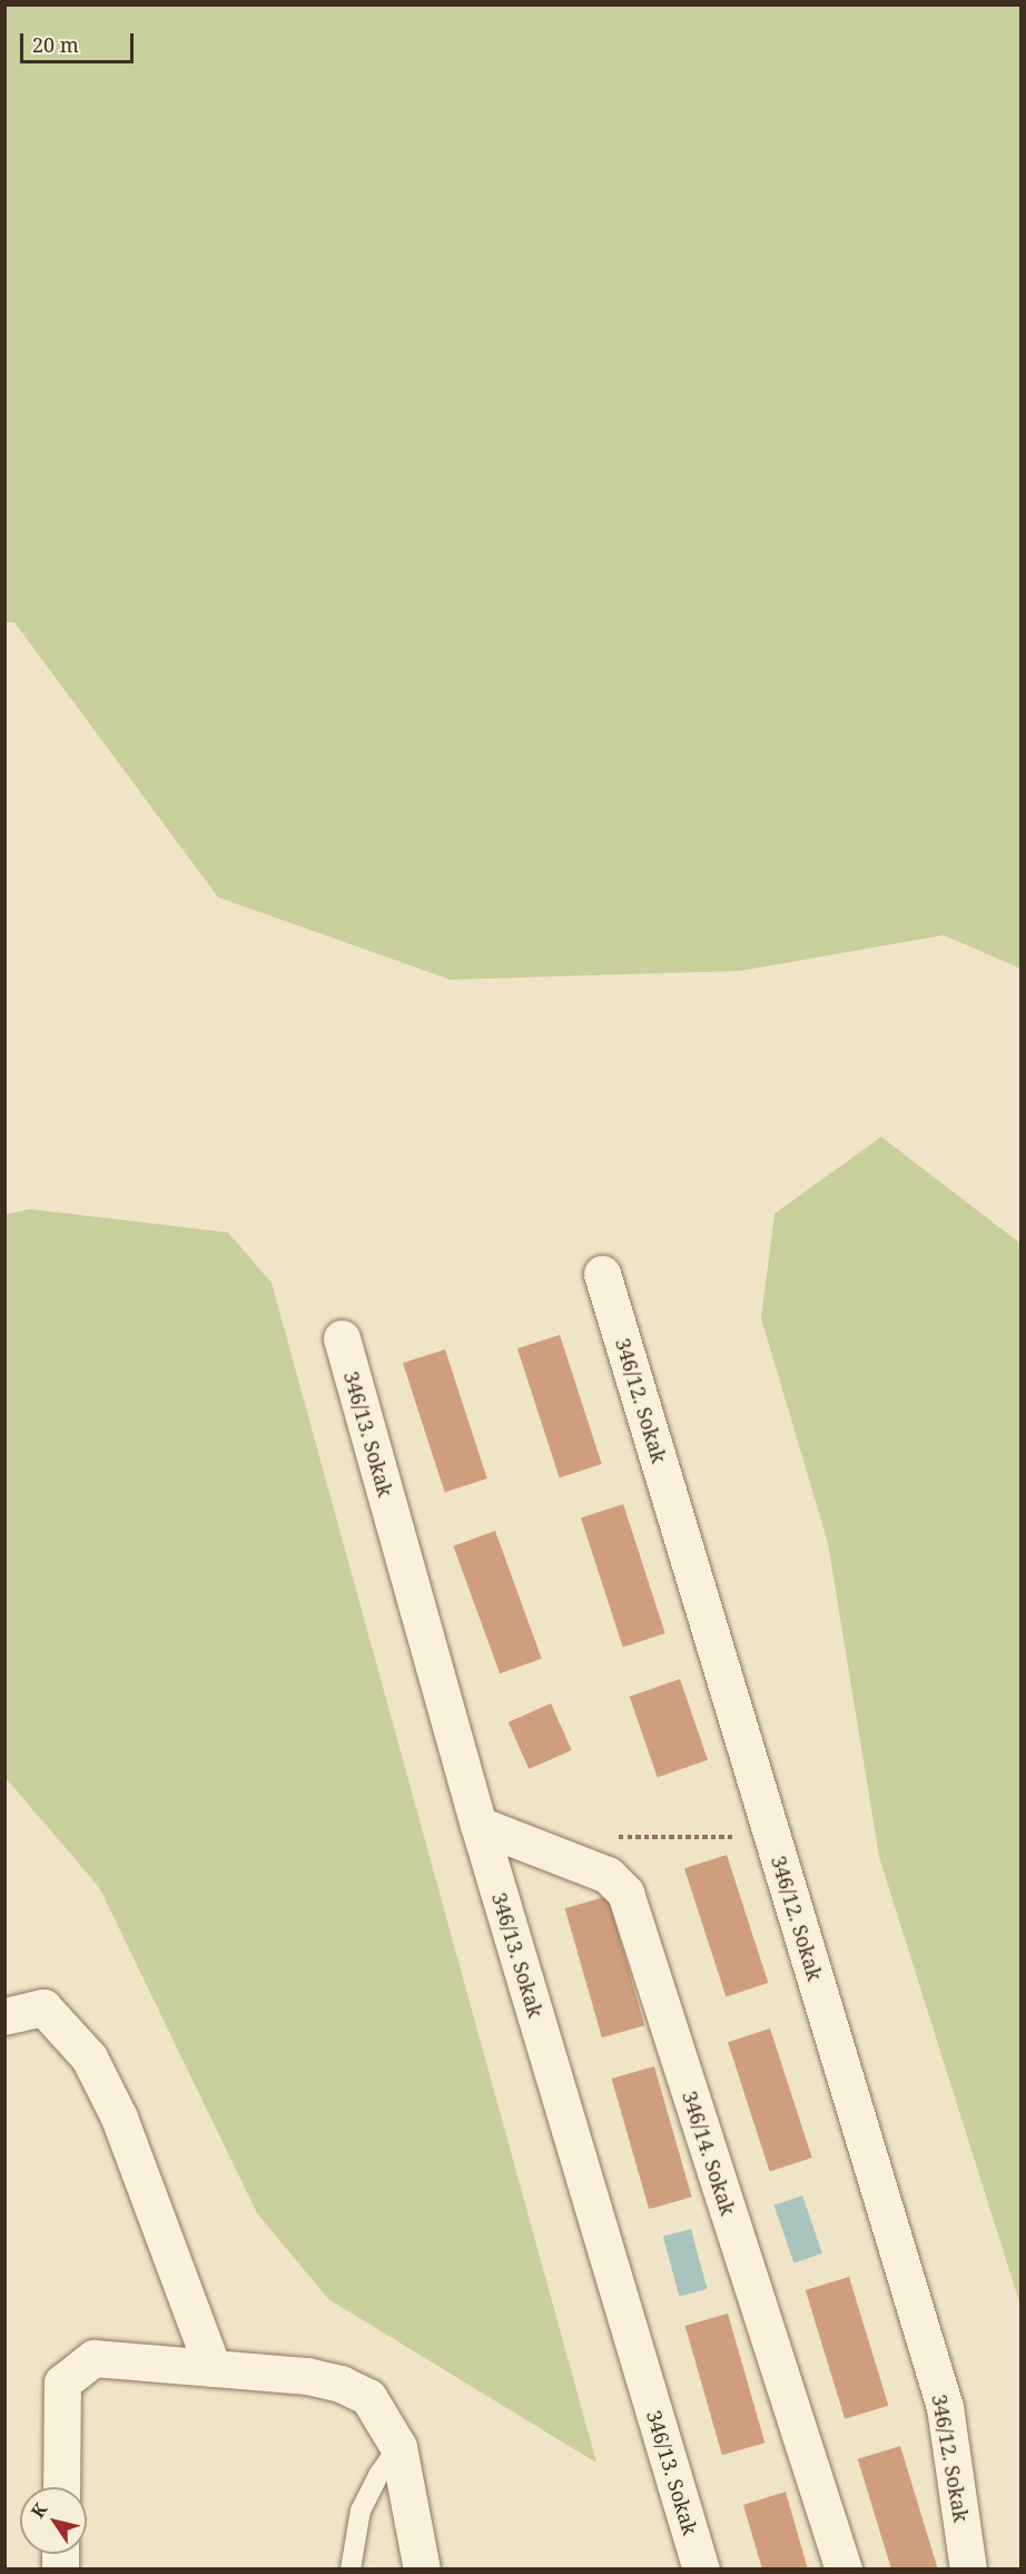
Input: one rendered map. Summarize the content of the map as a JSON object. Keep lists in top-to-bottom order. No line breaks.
{"streets":{"street":["346/12. Sokak","346/13. Sokak","346/14. Sokak"]},"crossings":[["346/13. Sokak","346/14. Sokak"]],"scale_bar":"20 m","north":"top left"}
